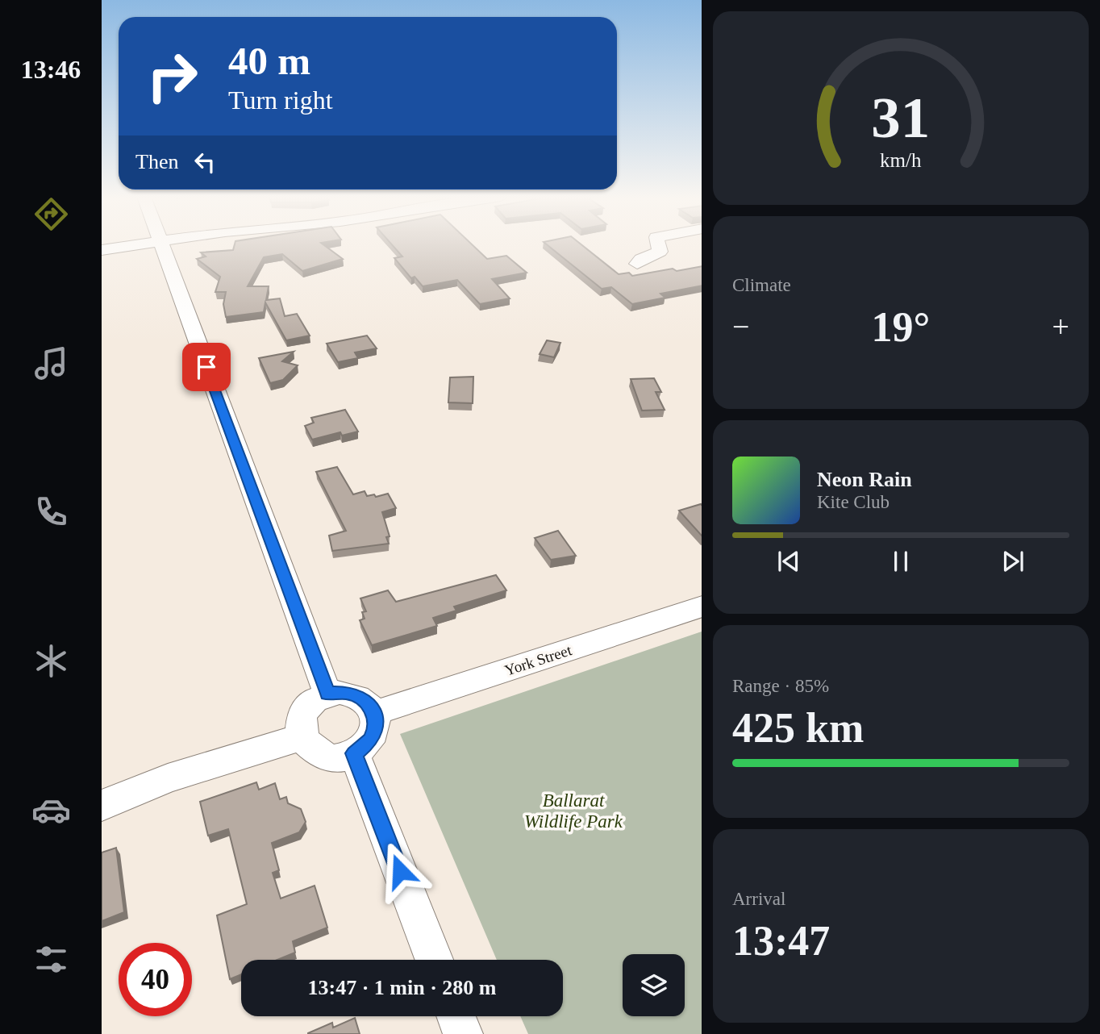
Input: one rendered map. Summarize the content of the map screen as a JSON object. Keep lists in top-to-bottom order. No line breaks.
{"streets":{"street":["York Street"]},"parks":["Ballarat Wildlife Park"],"page":{"tabs":"13:46","turn":["40 m","Turn right"],"then":"Then","tile":["Climate",["Range · 85%","425 km"],["Arrival","13:47"]],"heat":["−","19°","+"],"song":["Neon Rain","Kite Club"],"limit":"40","trip":"13:47 · 1 min · 280 m","gauge":["31","km/h"]}}
